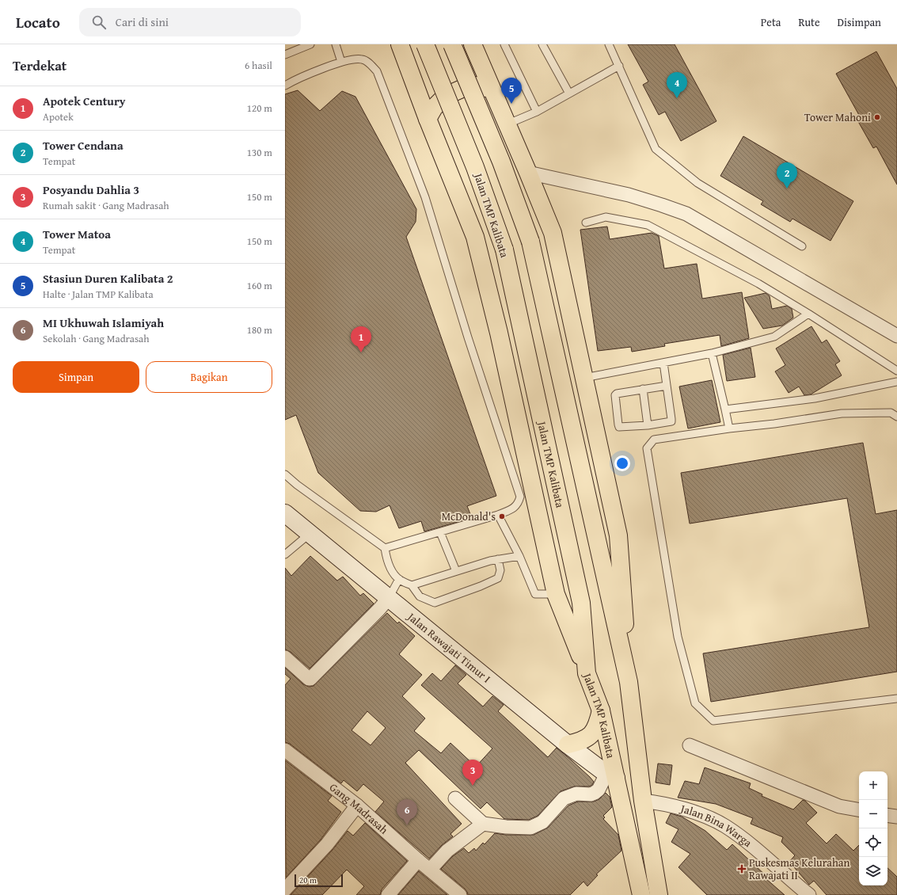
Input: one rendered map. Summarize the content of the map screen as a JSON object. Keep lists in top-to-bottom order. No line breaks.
{"streets":{"main road":["Jalan TMP Kalibata"],"street":["Jalan Rawajati Timur I","Gang Madrasah","Jalan Bina Warga"]},"crossings":[["Jalan TMP Kalibata","Jalan Rawajati Timur I"]],"places":{"other":["Tower Mahoni","McDonald's"],"health":["Puskesmas Kelurahan Rawajati II"]},"scale_bar":"20 m","page":{"header":"Locato","search":"Cari di sini","nav":["Peta","Rute","Disimpan"],"heading":["Terdekat","6 hasil"],"pins":["4","5","2","1","3","6"],"list":[{"mark":"1","name":"Apotek Century","note":"Apotek","value":"120 m"},{"mark":"2","name":"Tower Cendana","note":"Tempat","value":"130 m"},{"mark":"3","name":"Posyandu Dahlia 3","note":"Rumah sakit · Gang Madrasah","value":"150 m"},{"mark":"4","name":"Tower Matoa","note":"Tempat","value":"150 m"},{"mark":"5","name":"Stasiun Duren Kalibata 2","note":"Halte · Jalan TMP Kalibata","value":"160 m"},{"mark":"6","name":"MI Ukhuwah Islamiyah","note":"Sekolah · Gang Madrasah","value":"180 m"}],"buttons":["Simpan","Bagikan"],"map_buttons":["+","−"],"scale":"20 m"}}
